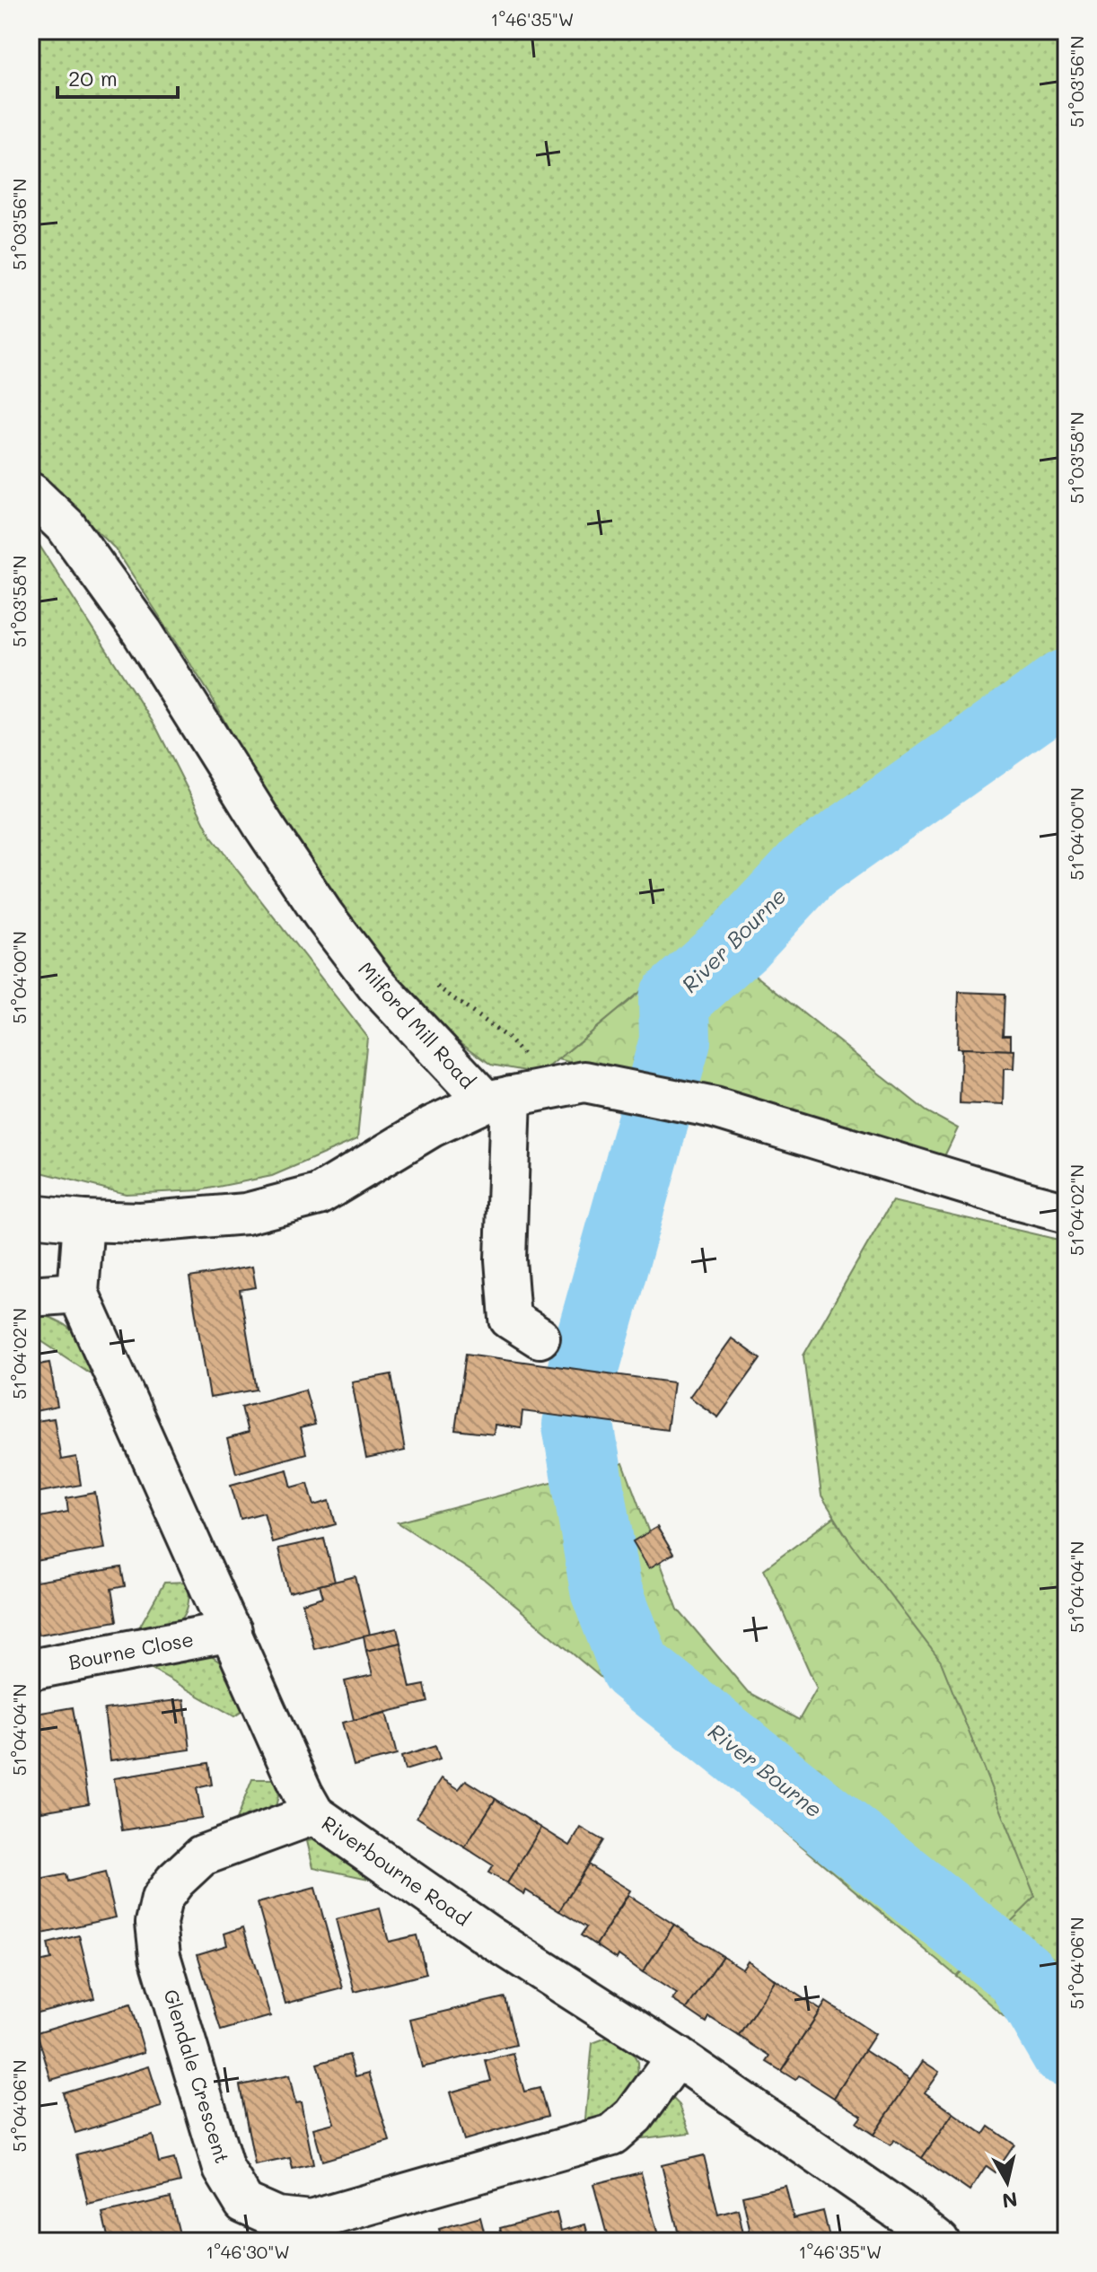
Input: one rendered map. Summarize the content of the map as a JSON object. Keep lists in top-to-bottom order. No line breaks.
{"streets":{"street":["Milford Mill Road","Bourne Close","Riverbourne Road","Glendale Crescent"]},"crossings":[["Bourne Close","Riverbourne Road"],["Riverbourne Road","Glendale Crescent"]],"water":["River Bourne"],"scale_bar":"20 m","north":"bottom","coordinates":["1°46'35\"W","51°03'56\"N","51°03'58\"N","51°04'00\"N","51°04'02\"N","51°04'04\"N","51°04'06\"N","1°46'30\"W"]}
